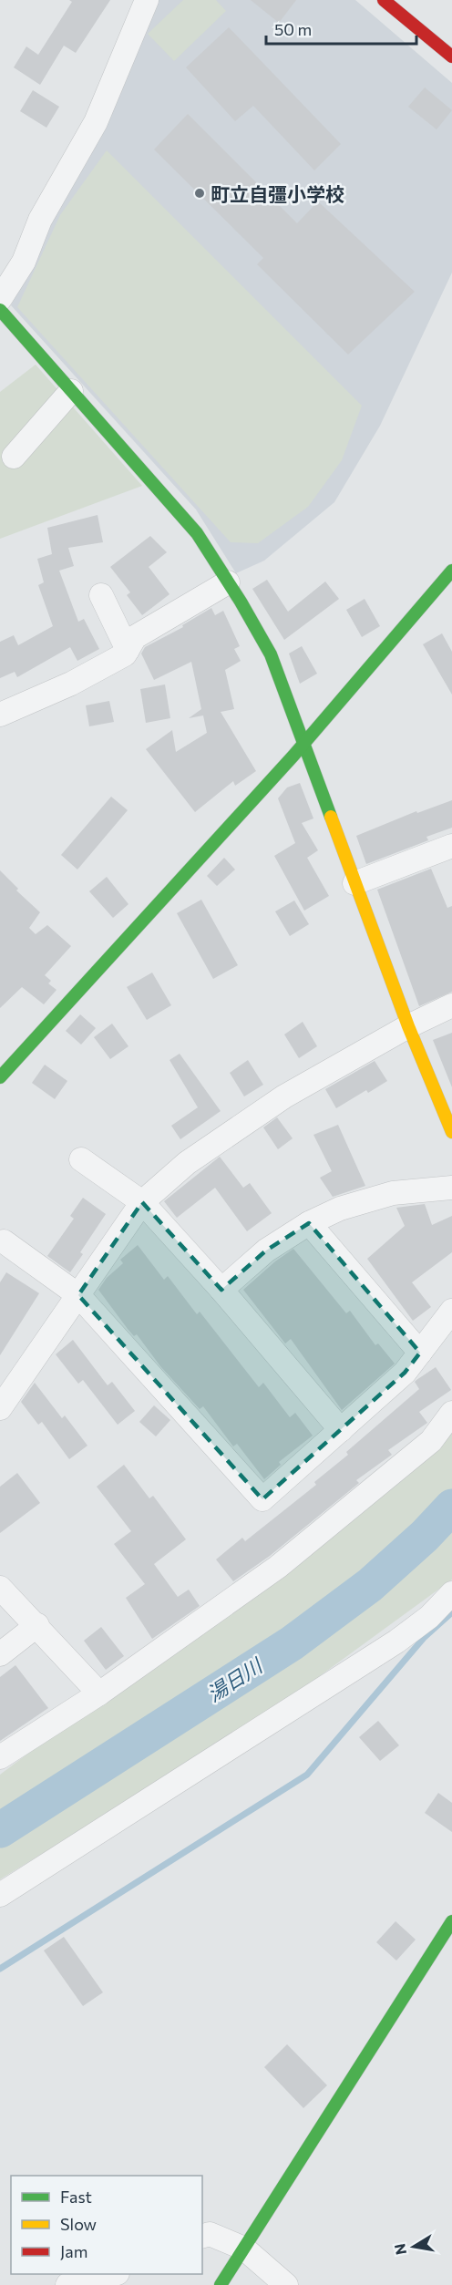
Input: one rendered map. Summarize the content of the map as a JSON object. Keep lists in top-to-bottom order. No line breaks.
{"water":["湯日川"],"places":["町立自彊小学校"],"legend":["Fast","Slow","Jam"],"scale_bar":"50 m","north":"left"}
